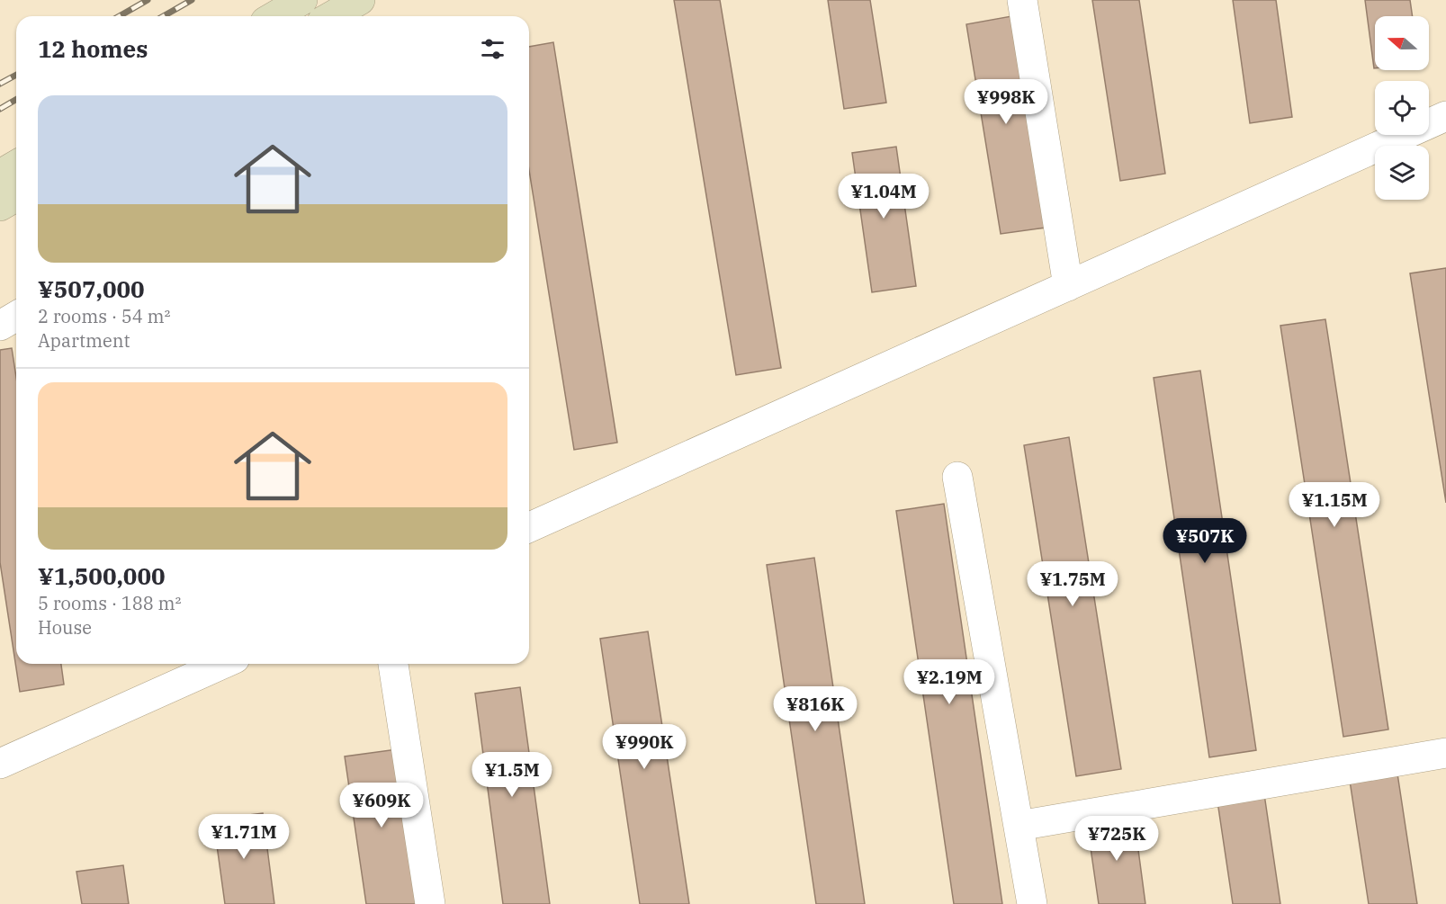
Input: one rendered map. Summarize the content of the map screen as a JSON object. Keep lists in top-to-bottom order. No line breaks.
{"north":"left","page":{"heading":"12 homes","price":["¥998K","¥1.04M","¥1.15M","¥507K","¥1.75M","¥2.19M","¥816K","¥990K","¥1.5M","¥609K","¥1.71M","¥725K"],"list":[{"name":"¥507,000","note":"2 rooms · 54 m² · Apartment"},{"name":"¥1,500,000","note":"5 rooms · 188 m² · House"}]}}
